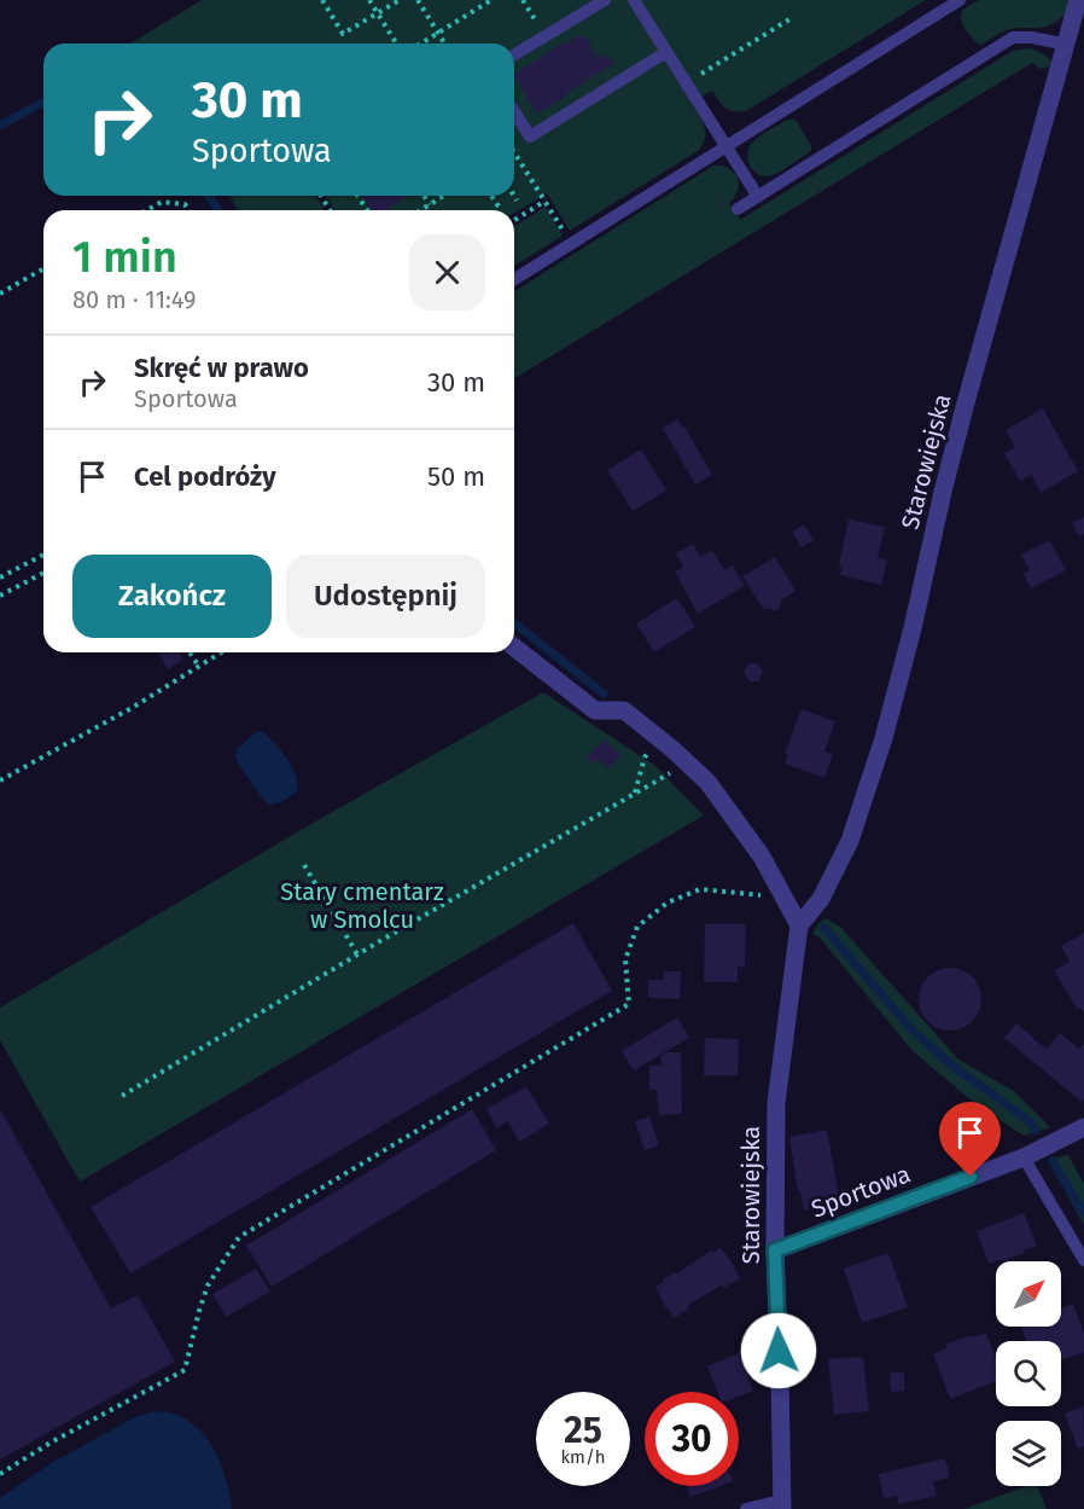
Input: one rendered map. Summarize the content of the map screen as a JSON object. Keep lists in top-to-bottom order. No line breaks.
{"streets":{"street":["Starowiejska","Sportowa"]},"crossings":[["Starowiejska","Sportowa"]],"parks":["Stary cmentarz w Smolcu"],"north":"top right","page":{"turn":["30 m","Sportowa"],"heading":["1 min","80 m · 11:49"],"list":[{"name":"Skręć w prawo","note":"Sportowa","value":"30 m"},{"name":"Cel podróży","value":"50 m"}],"buttons":["Zakończ","Udostępnij"],"speed":"25 km/h","limit":"30"}}
